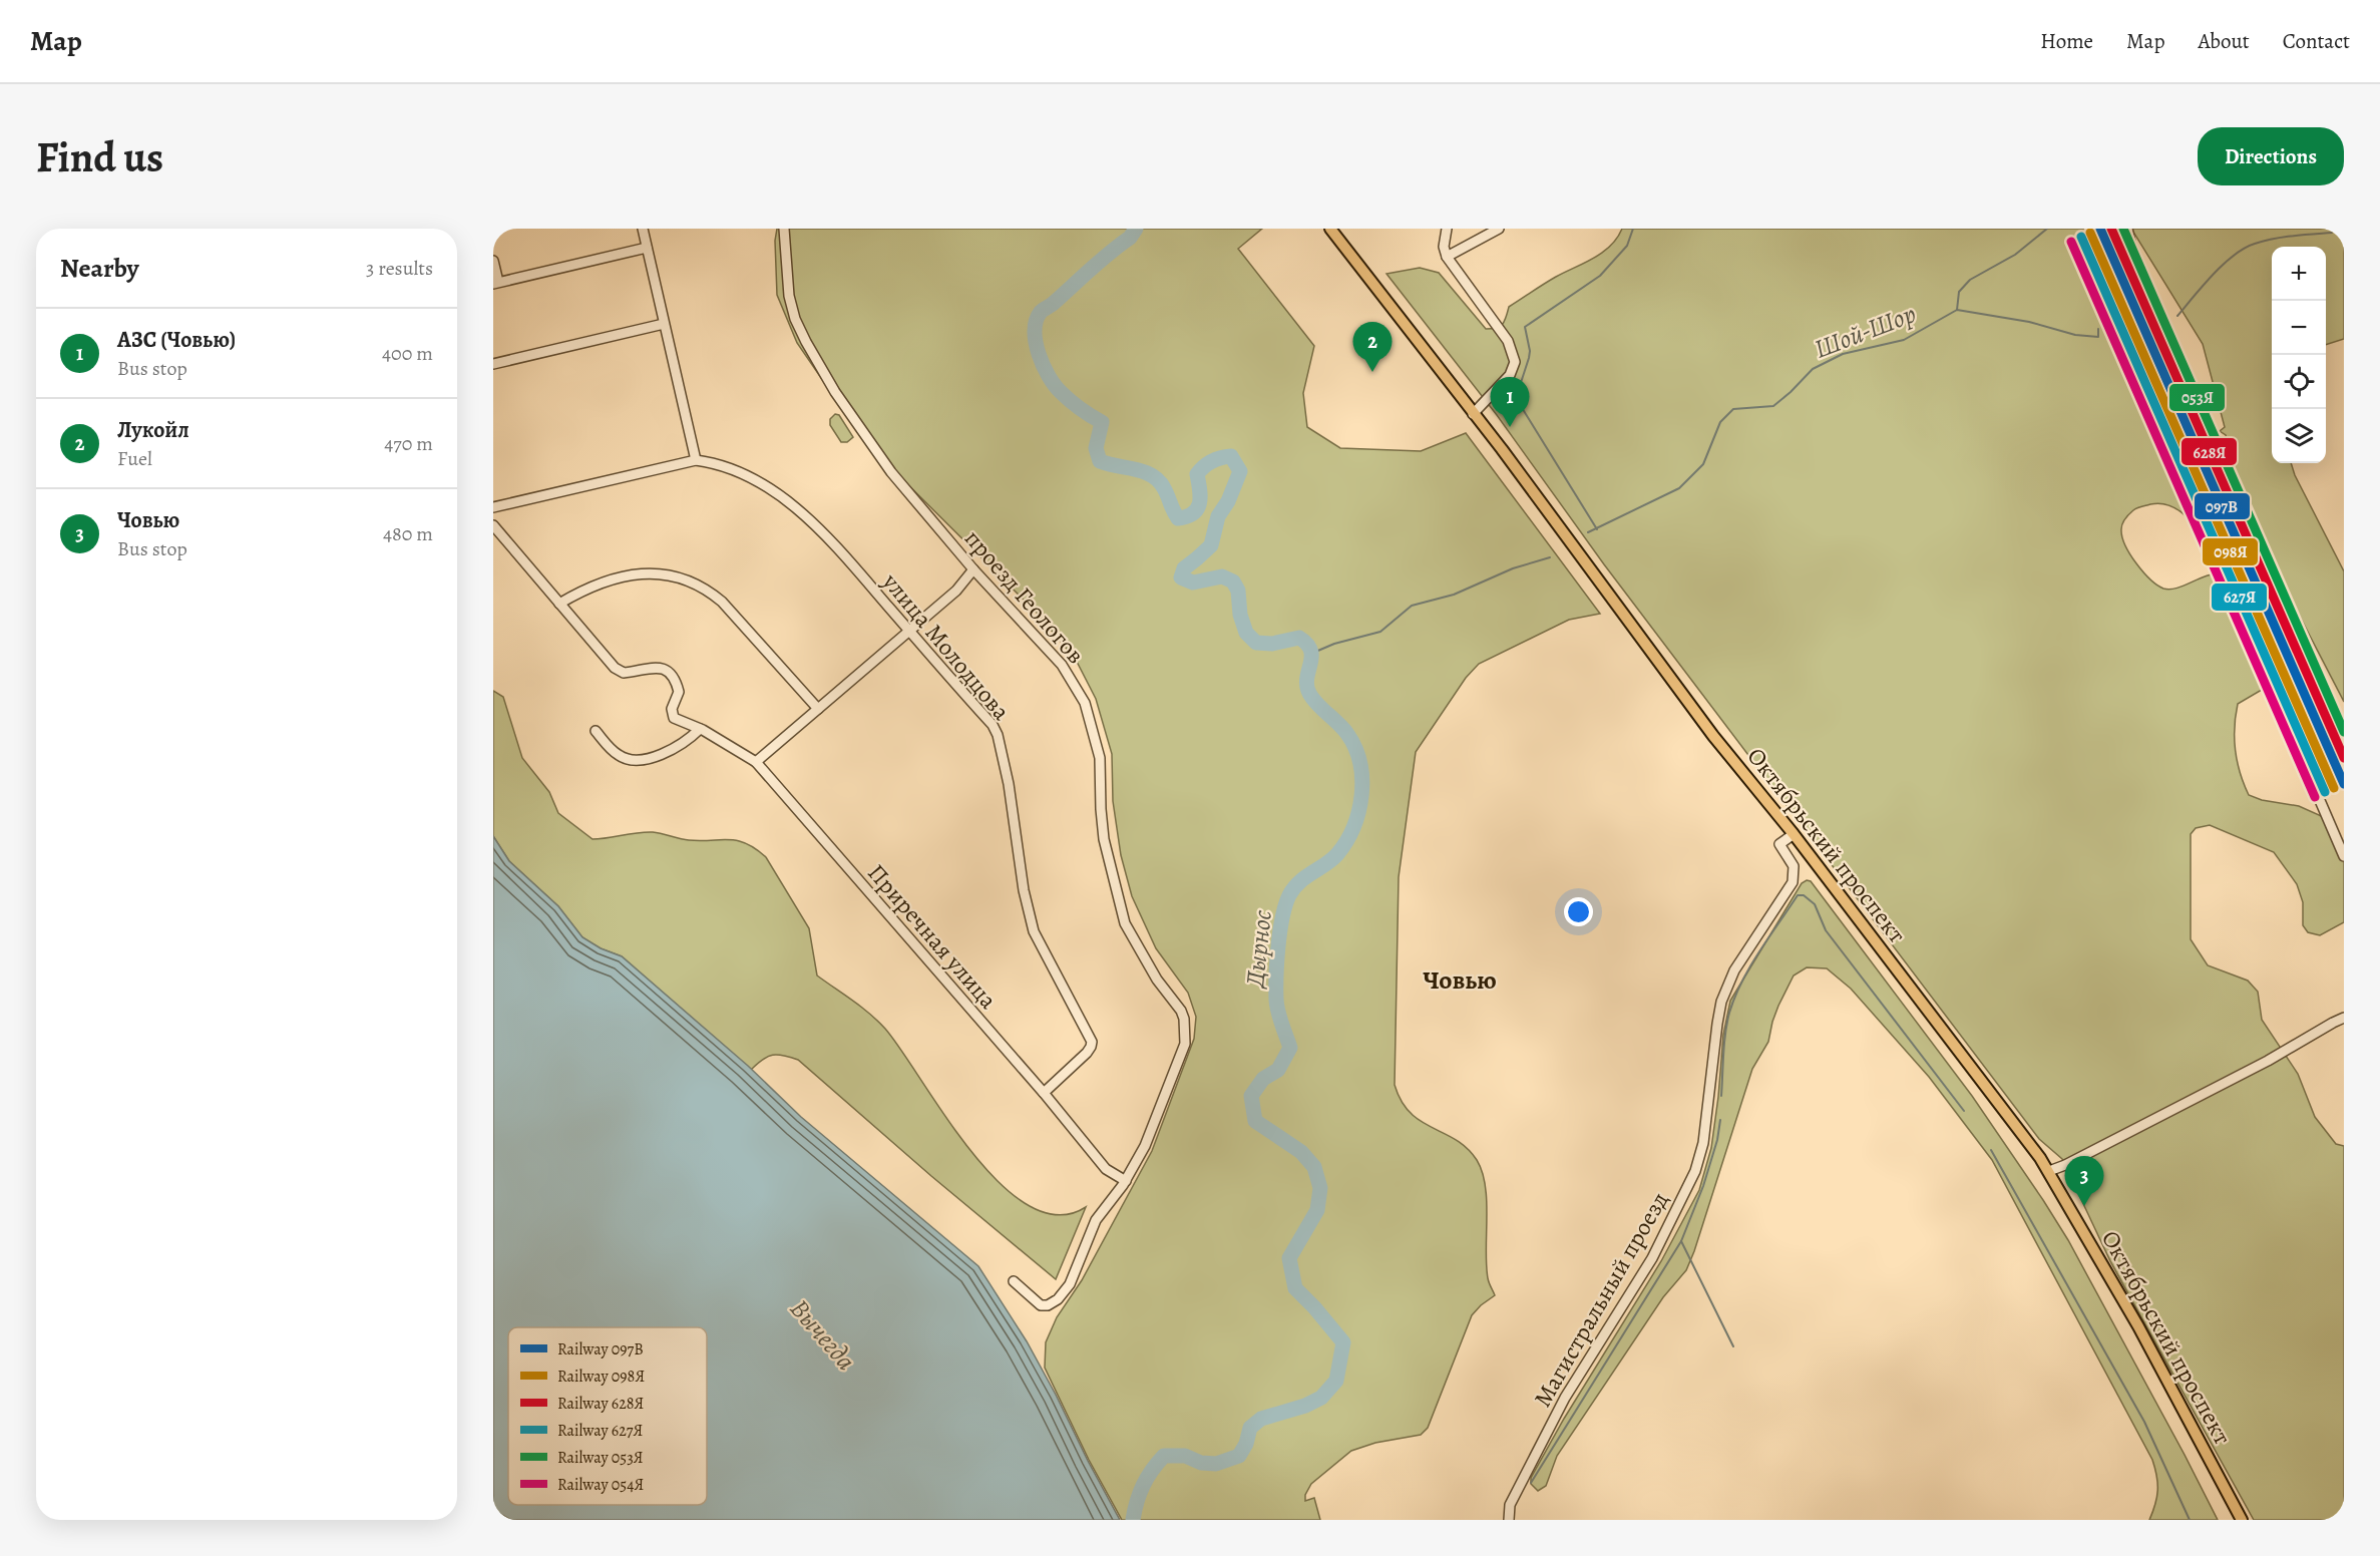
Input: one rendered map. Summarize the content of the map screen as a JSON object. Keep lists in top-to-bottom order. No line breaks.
{"streets":{"main road":["Октябрьский проспект"],"street":["проезд Геологов","улица Молодцова","Приречная улица","Магистральный проезд"]},"crossings":[["проезд Геологов","Приречная улица"],["улица Молодцова","Приречная улица"],["Октябрьский проспект","Магистральный проезд"]],"districts":["Човью"],"water":["Шой-Шор","Дырнос","Вычегда"],"lines":["rail line 097В","rail line 628Я","rail line 053Я","rail line 098Я","rail line 627Я","rail line 054Я"],"legend":["Railway 097В","Railway 098Я","Railway 628Я","Railway 627Я","Railway 053Я","Railway 054Я"],"page":{"header":"Map","nav":["Home","Map","About","Contact"],"buttons":"Directions","title":"Find us","heading":["Nearby","3 results"],"map_buttons":["+","−"],"list":[{"mark":"1","name":"АЗС (Човью)","note":"Bus stop","value":"400 m"},{"mark":"2","name":"Лукойл","note":"Fuel","value":"470 m"},{"mark":"3","name":"Човью","note":"Bus stop","value":"480 m"}],"pins":["2","1","3"]}}
